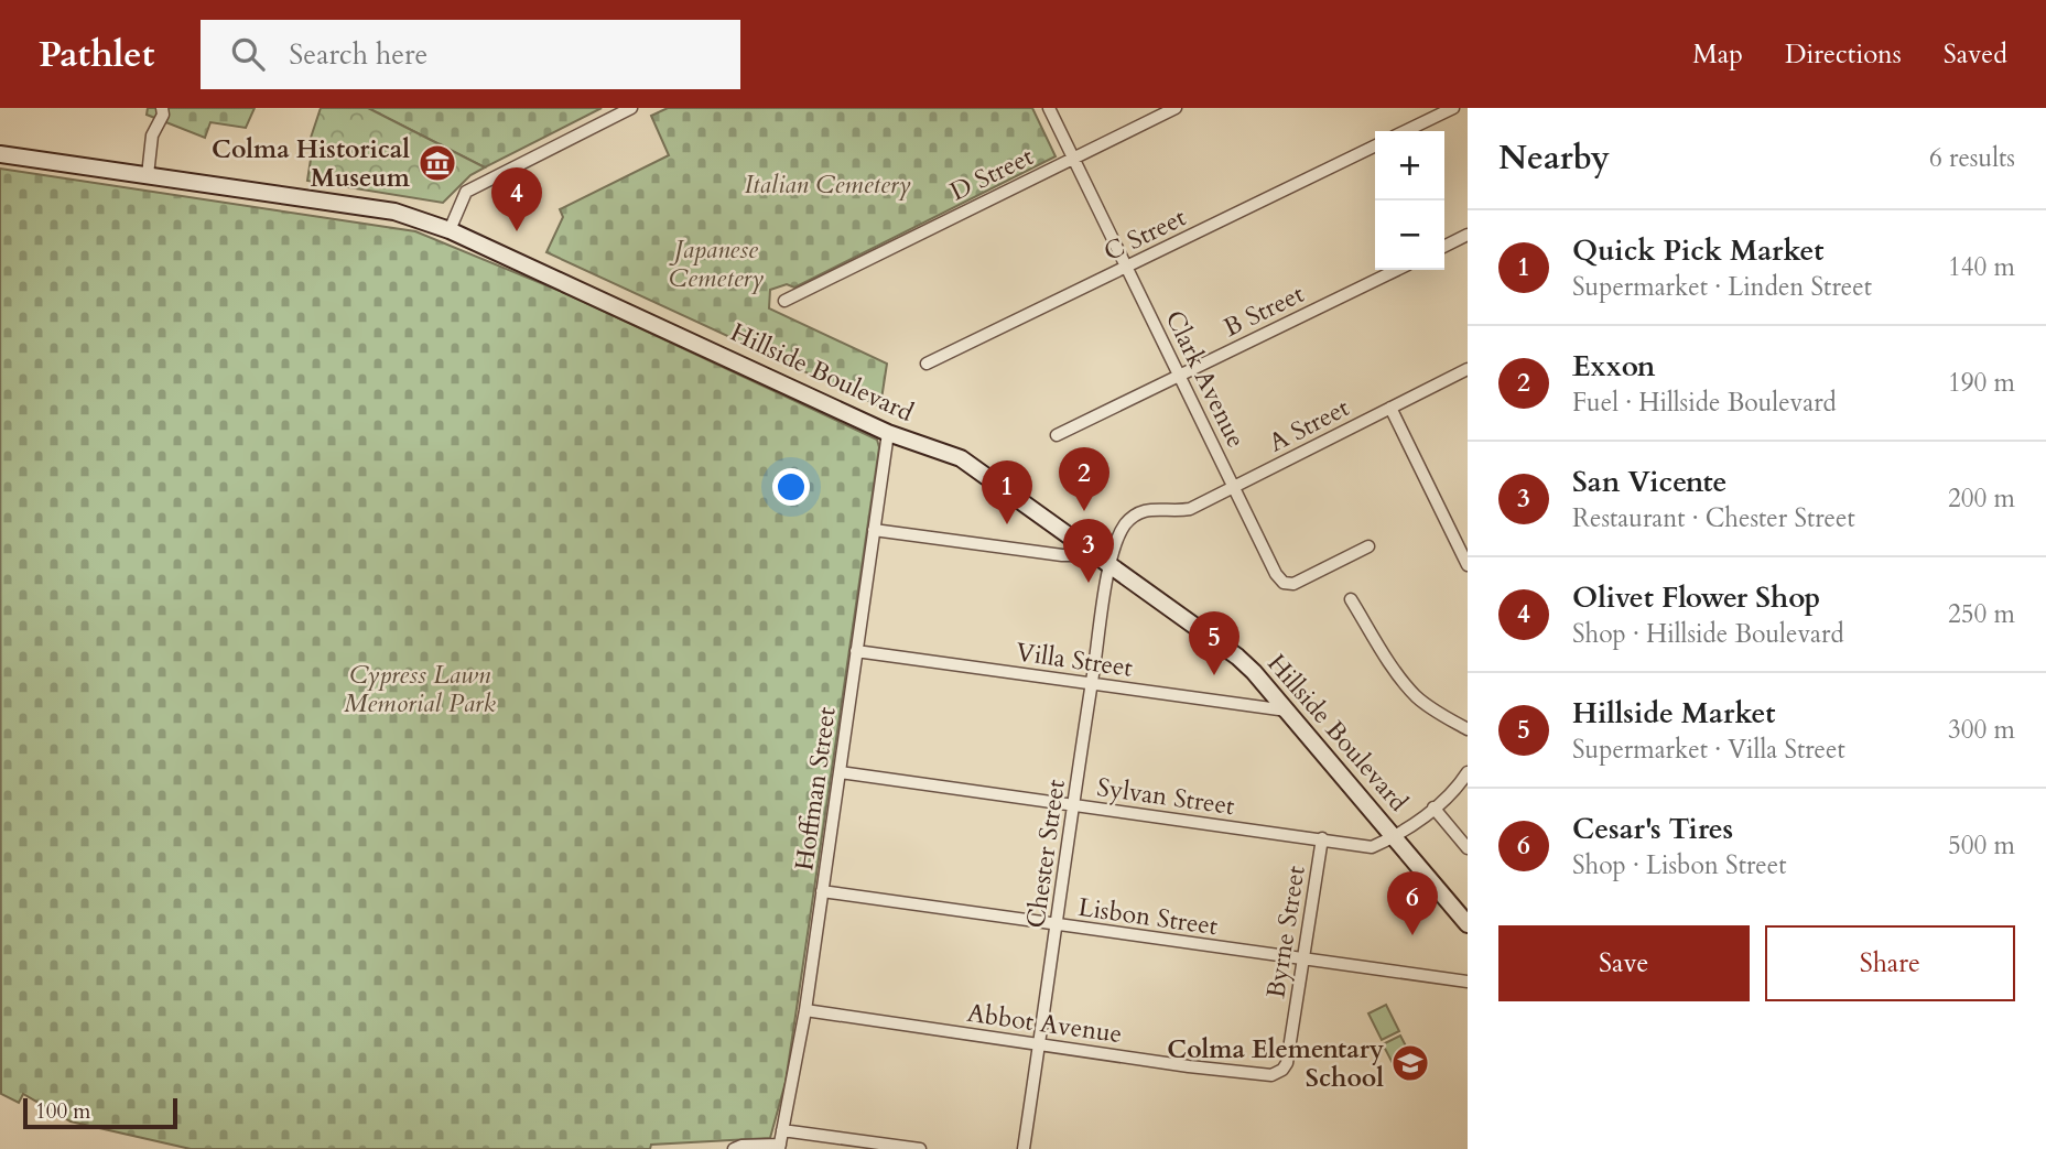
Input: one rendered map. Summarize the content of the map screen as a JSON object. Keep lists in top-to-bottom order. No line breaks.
{"streets":{"main road":["Hillside Boulevard"],"street":["D Street","C Street","B Street","Clark Avenue","A Street","Villa Street","Hoffman Street","Sylvan Street","Chester Street","Lisbon Street","Byrne Street","Abbot Avenue"]},"crossings":[["D Street","Clark Avenue"],["C Street","Clark Avenue"],["B Street","Clark Avenue"],["Hillside Boulevard","A Street"],["Hillside Boulevard","Villa Street"],["Hillside Boulevard","Hoffman Street"],["Hillside Boulevard","Sylvan Street"],["Hillside Boulevard","Chester Street"],["Clark Avenue","A Street"],["A Street","Chester Street"],["Villa Street","Hoffman Street"],["Villa Street","Chester Street"],["Hoffman Street","Sylvan Street"],["Hoffman Street","Lisbon Street"],["Hoffman Street","Abbot Avenue"],["Sylvan Street","Chester Street"],["Sylvan Street","Byrne Street"],["Chester Street","Lisbon Street"],["Chester Street","Abbot Avenue"],["Lisbon Street","Byrne Street"],["Byrne Street","Abbot Avenue"]],"parks":["Italian Cemetery","Japanese Cemetery","Cypress Lawn Memorial Park"],"places":{"museum":["Colma Historical Museum"],"school or university":["Colma Elementary School"]},"scale_bar":"100 m","page":{"header":"Pathlet","search":"Search here","nav":["Map","Directions","Saved"],"heading":["Nearby","6 results"],"map_buttons":["+","−"],"pins":["4","2","1","3","5","6"],"list":[{"mark":"1","name":"Quick Pick Market","note":"Supermarket · Linden Street","value":"140 m"},{"mark":"2","name":"Exxon","note":"Fuel · Hillside Boulevard","value":"190 m"},{"mark":"3","name":"San Vicente","note":"Restaurant · Chester Street","value":"200 m"},{"mark":"4","name":"Olivet Flower Shop","note":"Shop · Hillside Boulevard","value":"250 m"},{"mark":"5","name":"Hillside Market","note":"Supermarket · Villa Street","value":"300 m"},{"mark":"6","name":"Cesar's Tires","note":"Shop · Lisbon Street","value":"500 m"}],"buttons":["Save","Share"],"scale":"100 m"}}
